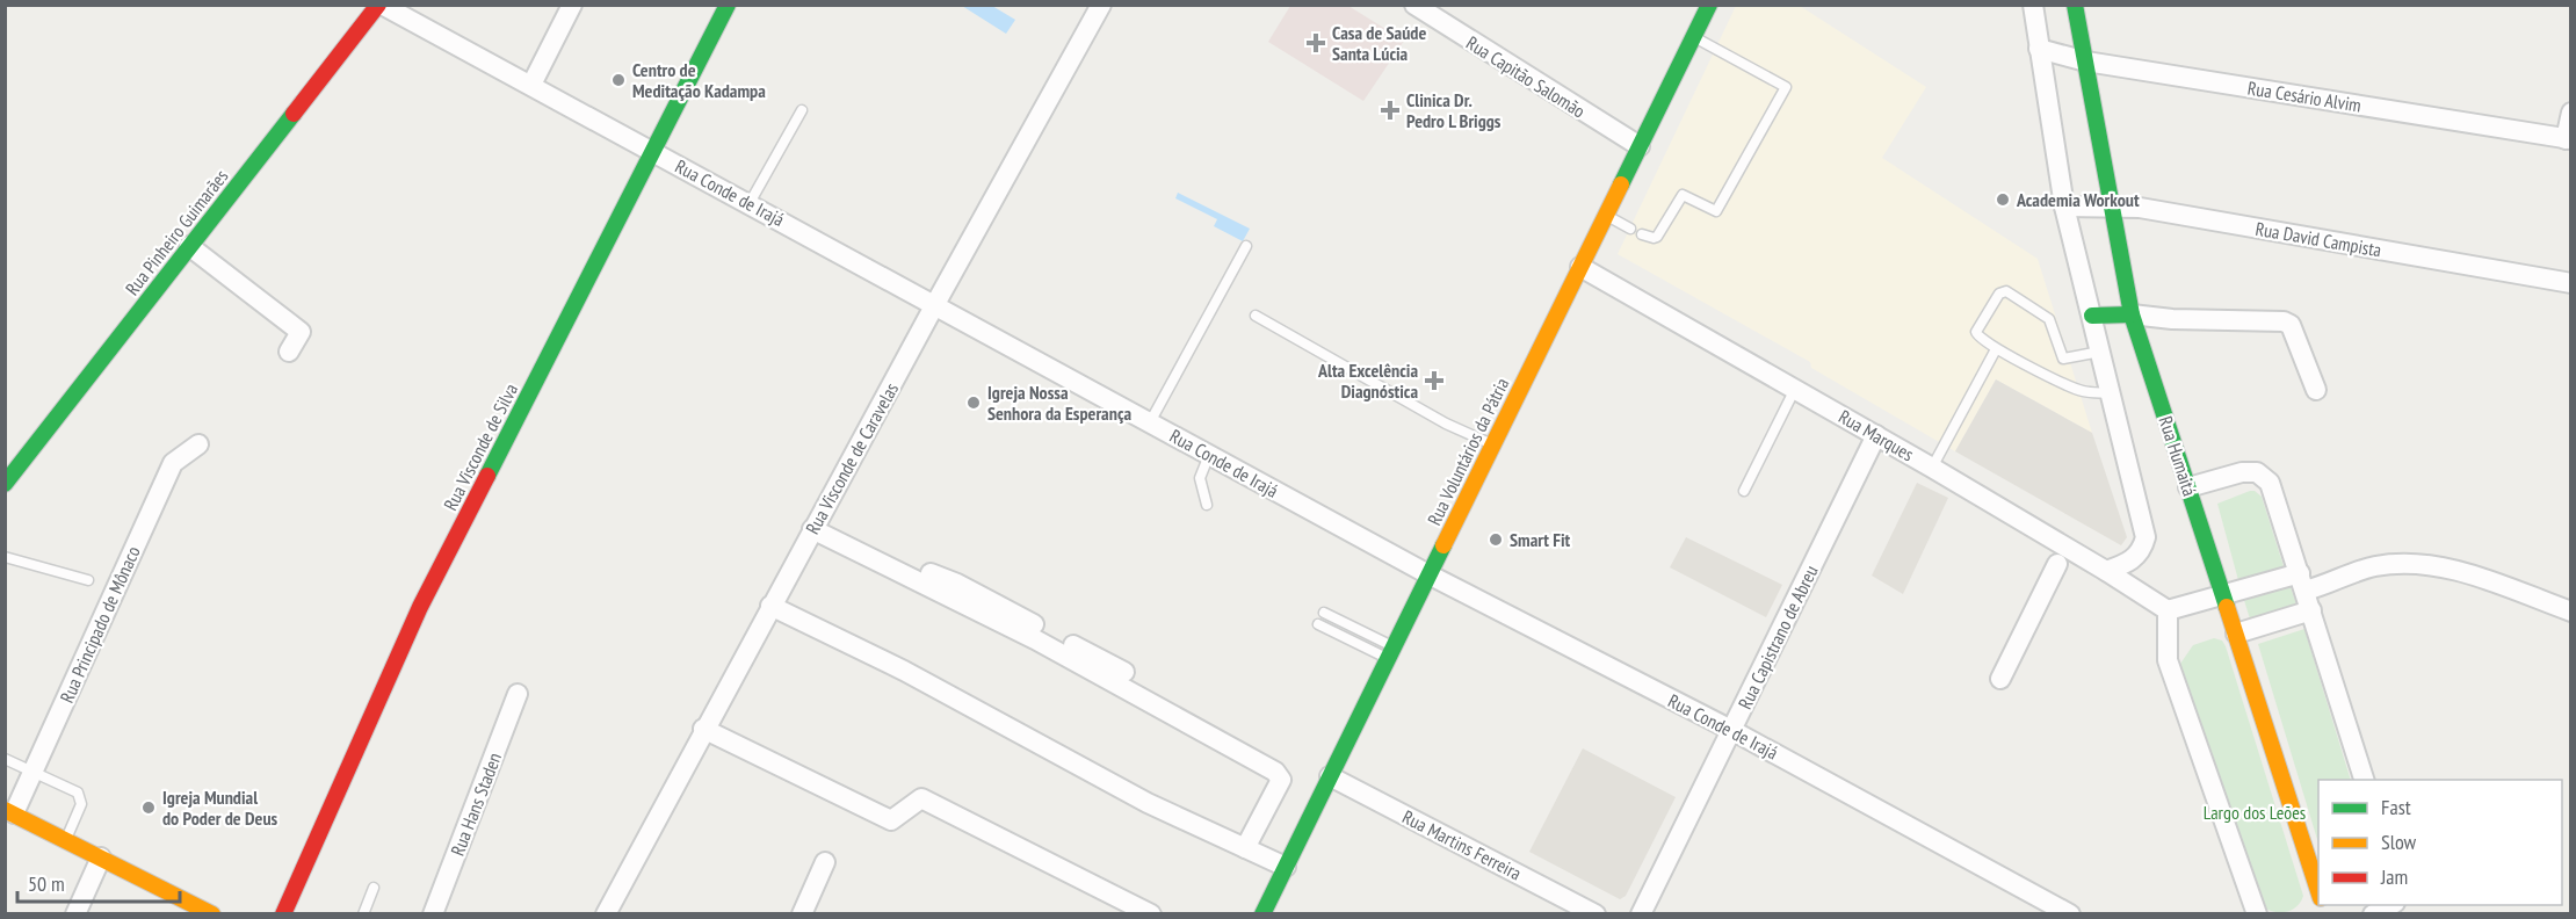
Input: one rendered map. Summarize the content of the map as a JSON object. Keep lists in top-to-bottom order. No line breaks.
{"streets":{"main road":["Rua Pinheiro Guimarães","Rua Visconde de Silva","Rua Voluntários da Pátria","Rua Humaitá"],"street":["Rua Capitão Salomão","Rua Cesário Alvim","Rua Conde de Irajá","Rua David Campista","Rua Marques","Rua Visconde de Caravelas","Rua Principado de Mônaco","Rua Capistrano de Abreu","Rua Hans Staden","Rua Martins Ferreira"]},"crossings":[["Rua Capitão Salomão","Rua Voluntários da Pátria"],["Rua Cesário Alvim","Rua Humaitá"],["Rua Conde de Irajá","Rua Pinheiro Guimarães"],["Rua Conde de Irajá","Rua Visconde de Silva"],["Rua Conde de Irajá","Rua Voluntários da Pátria"],["Rua Conde de Irajá","Rua Visconde de Caravelas"],["Rua Conde de Irajá","Rua Capistrano de Abreu"],["Rua David Campista","Rua Humaitá"],["Rua Marques","Rua Voluntários da Pátria"],["Rua Marques","Rua Capistrano de Abreu"],["Rua Voluntários da Pátria","Rua Martins Ferreira"]],"parks":["Largo dos Leões"],"places":{"health":["Casa de Saúde Santa Lúcia","Clinica Dr. Pedro L Briggs","Alta Excelência Diagnóstica"],"other":["Centro de Meditação Kadampa","Academia Workout","Igreja Nossa Senhora da Esperança","Smart Fit","Igreja Mundial do Poder de Deus"]},"legend":["Fast","Slow","Jam"],"scale_bar":"50 m"}
